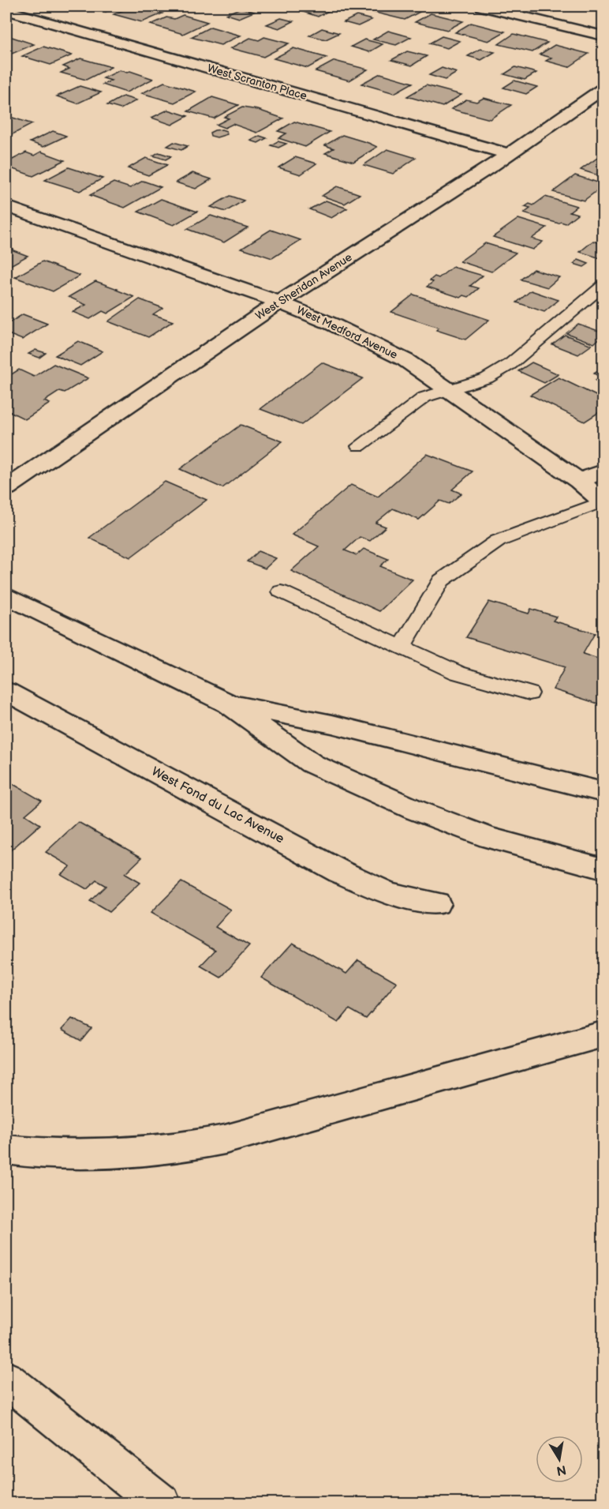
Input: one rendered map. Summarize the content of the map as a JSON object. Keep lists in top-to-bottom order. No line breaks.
{"streets":{"main road":["West Scranton Place","West Sheridan Avenue","West Medford Avenue","West Fond du Lac Avenue"]},"crossings":[["West Scranton Place","West Sheridan Avenue"],["West Sheridan Avenue","West Medford Avenue"]],"north":"bottom"}
